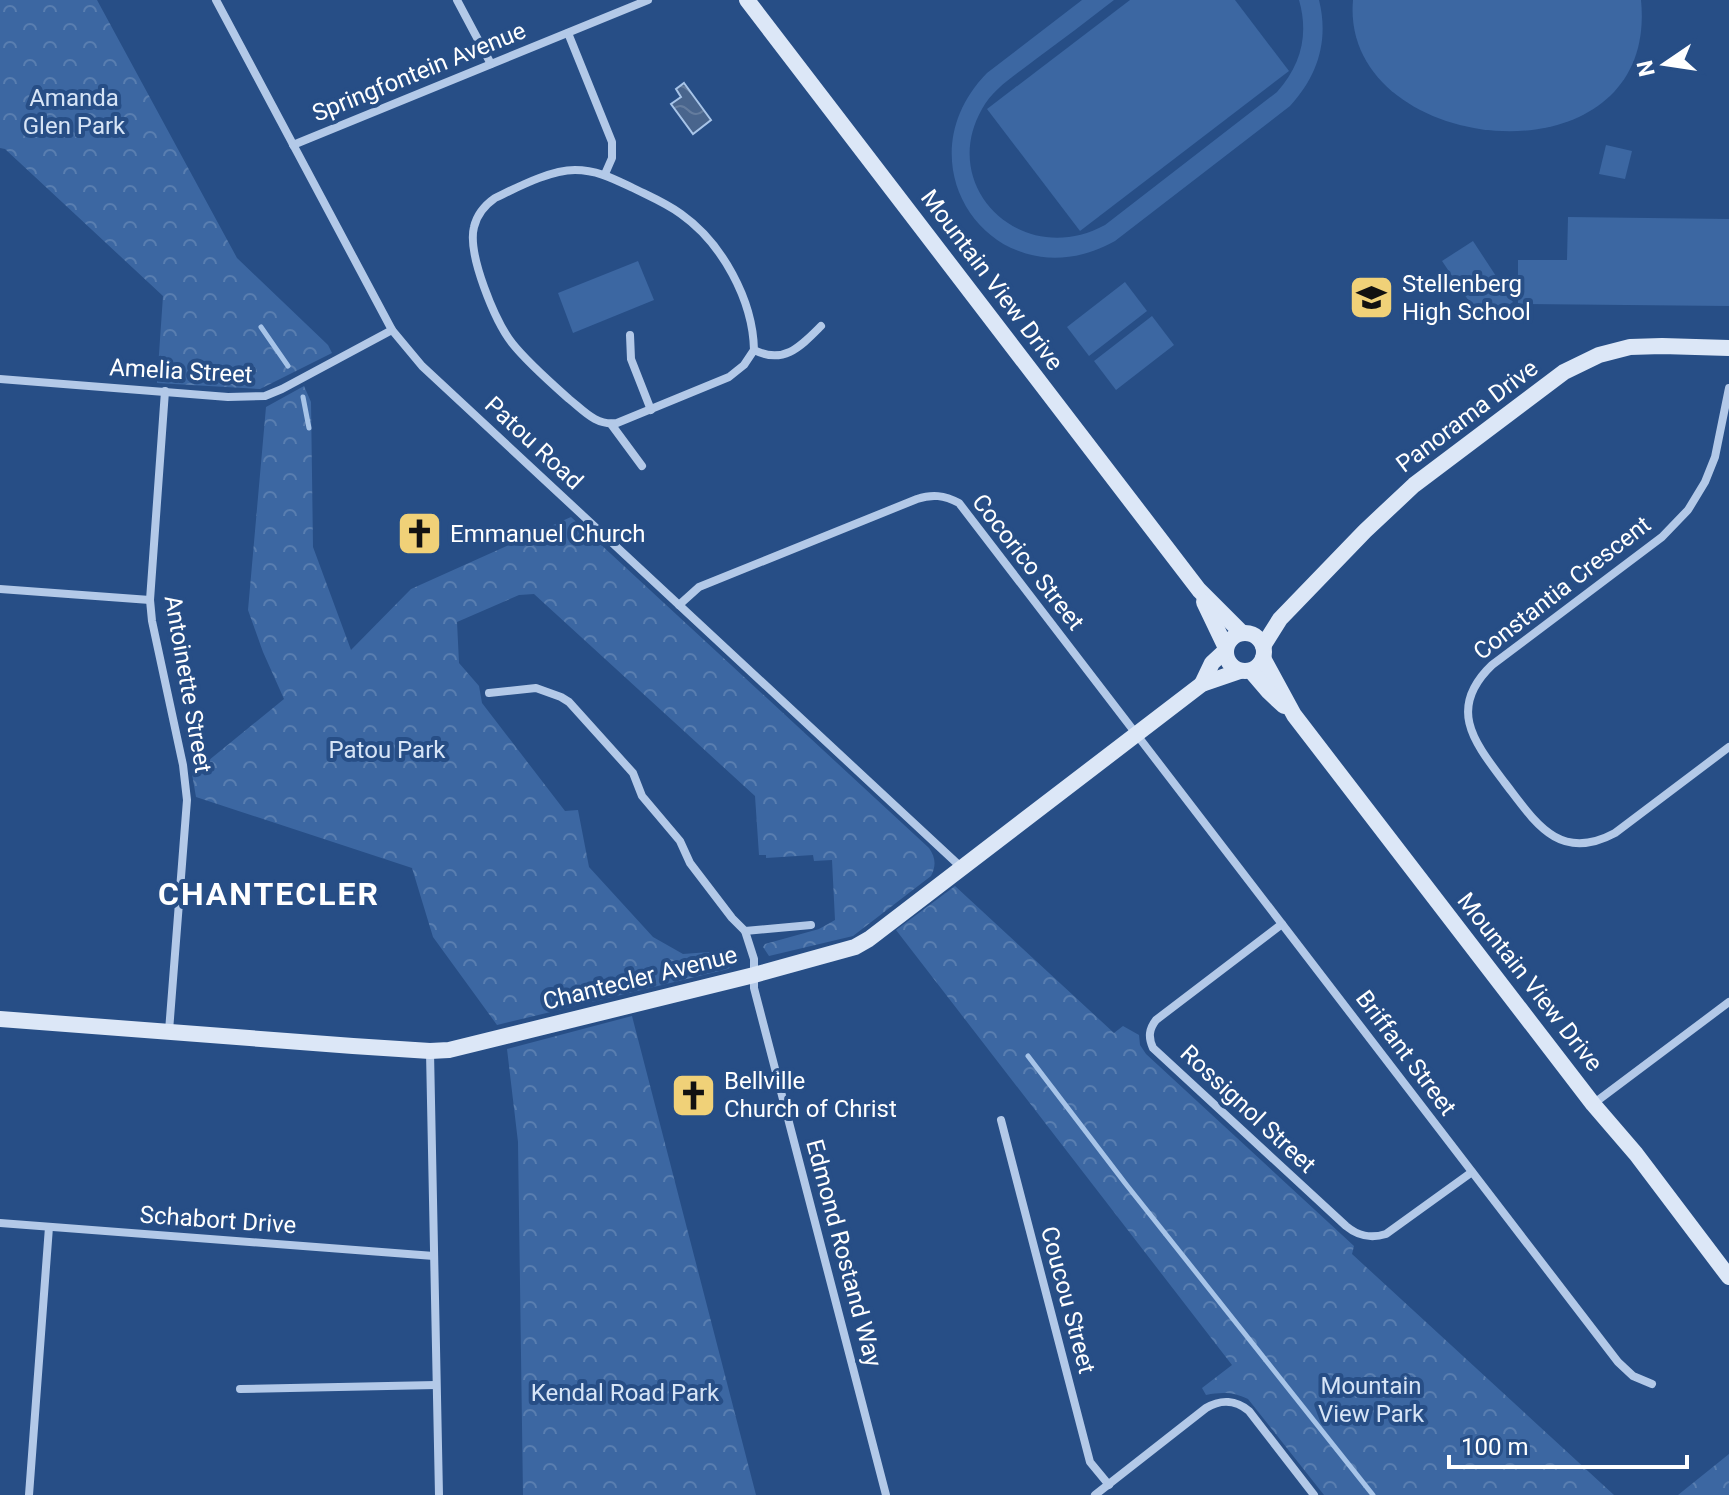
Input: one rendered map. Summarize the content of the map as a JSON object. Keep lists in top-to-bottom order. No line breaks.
{"streets":{"street":["Springfontein Avenue","Mountain View Drive","Amelia Street","Panorama Drive","Patou Road","Cocorico Street","Constantia Crescent","Antoinette Street","Chantecler Avenue","Briffant Street","Rossignol Street","Schabort Drive","Edmond Rostand Way","Coucou Street"]},"crossings":[["Springfontein Avenue","Patou Road"],["Mountain View Drive","Panorama Drive"],["Mountain View Drive","Chantecler Avenue"],["Amelia Street","Patou Road"],["Amelia Street","Antoinette Street"],["Panorama Drive","Chantecler Avenue"],["Patou Road","Cocorico Street"],["Patou Road","Chantecler Avenue"],["Cocorico Street","Chantecler Avenue"],["Cocorico Street","Briffant Street"],["Antoinette Street","Chantecler Avenue"],["Chantecler Avenue","Briffant Street"],["Chantecler Avenue","Edmond Rostand Way"],["Briffant Street","Rossignol Street"]],"districts":["CHANTECLER"],"parks":["Amanda Glen Park","Patou Park","Mountain View Park","Kendal Road Park"],"places":{"school or university":["Stellenberg High School"],"church":["Emmanuel Church","Bellville Church of Christ"]},"scale_bar":"100 m","north":"left"}
